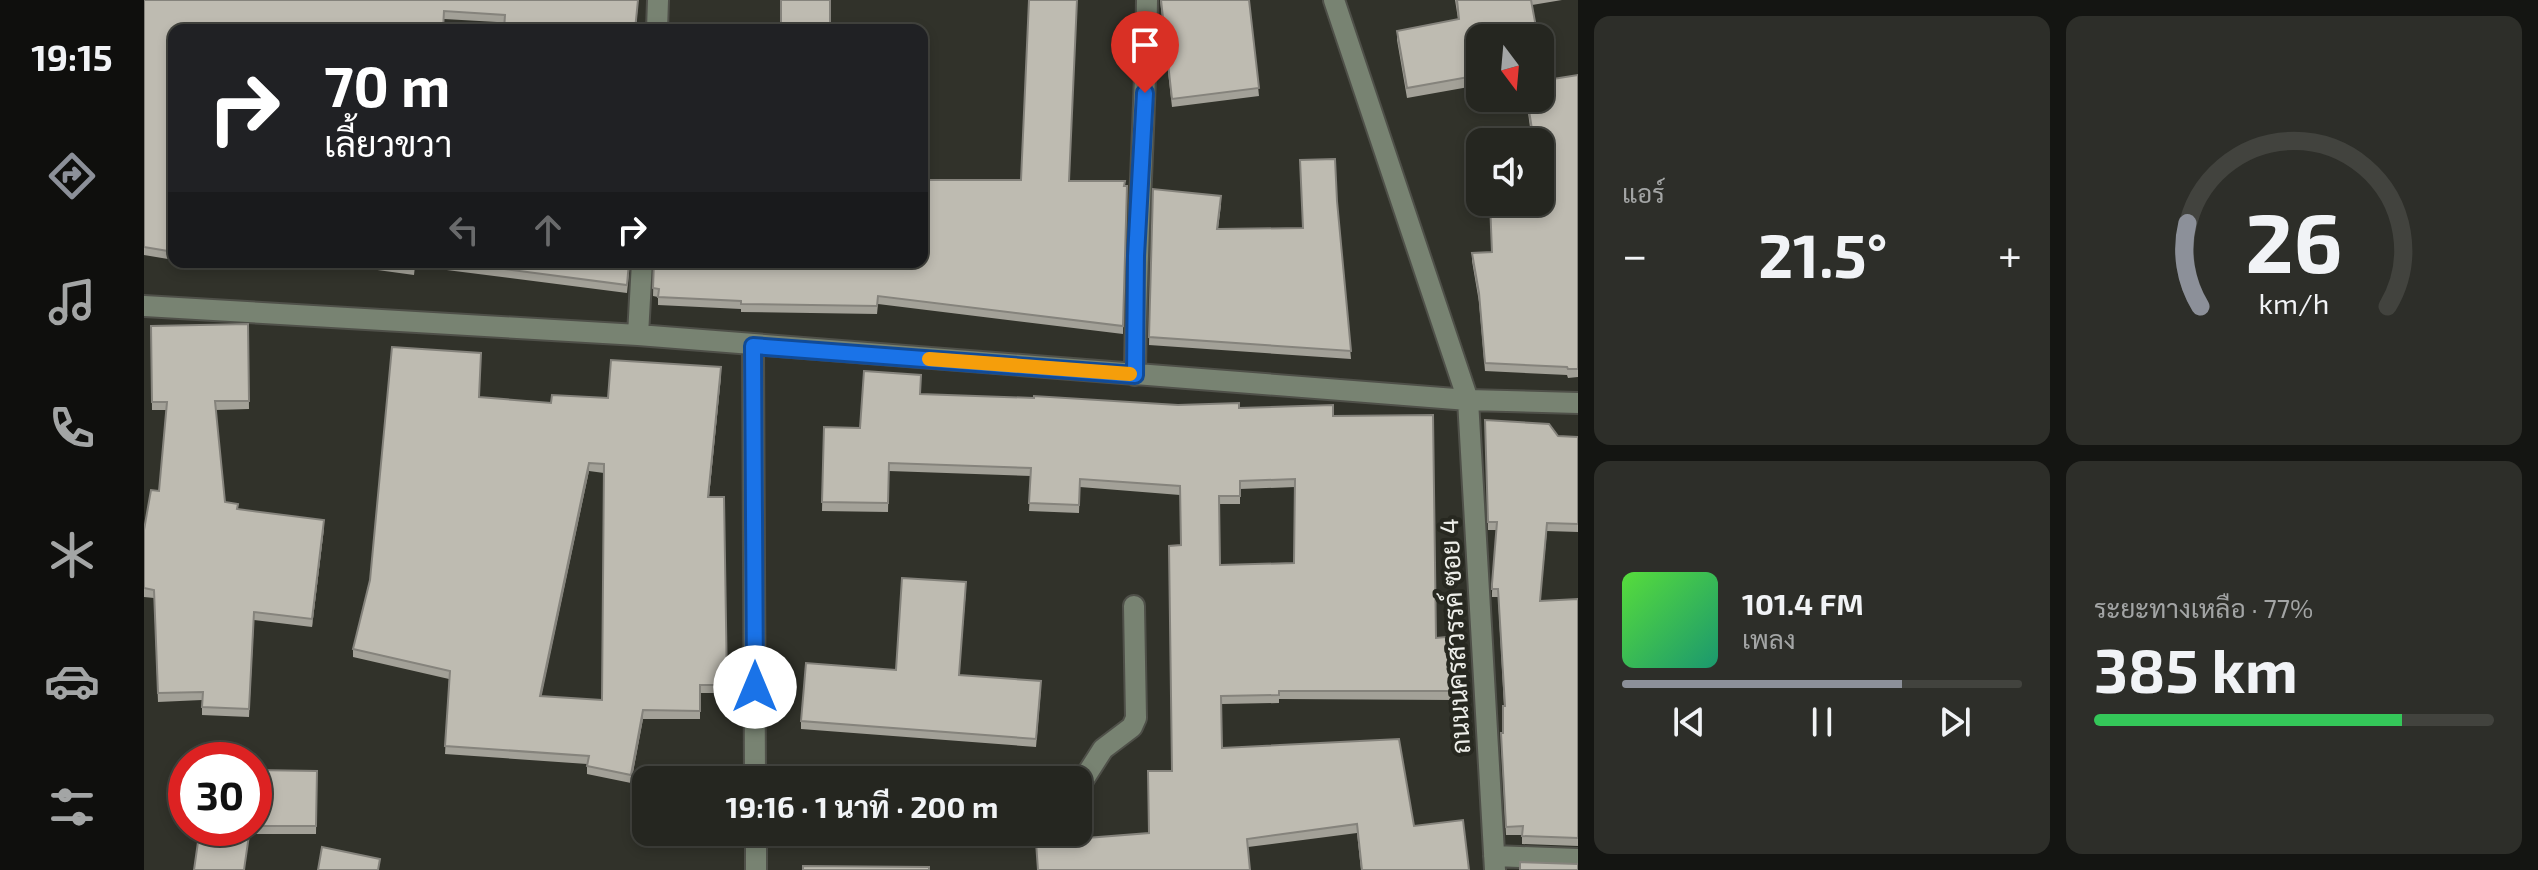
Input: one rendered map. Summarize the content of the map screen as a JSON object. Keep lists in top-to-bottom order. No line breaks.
{"streets":{"street":["ถนนนครสวรรค์ ซอย 4"]},"north":"bottom","page":{"tabs":"19:15","tile":["แอร์",["ระยะทางเหลือ · 77%","385 km"]],"turn":["70 m","เลี้ยวขวา"],"heat":["−","21.5°","+"],"song":["101.4 FM","เพลง"],"limit":"30","trip":"19:16 · 1 นาที · 200 m","gauge":["26","km/h"]}}
